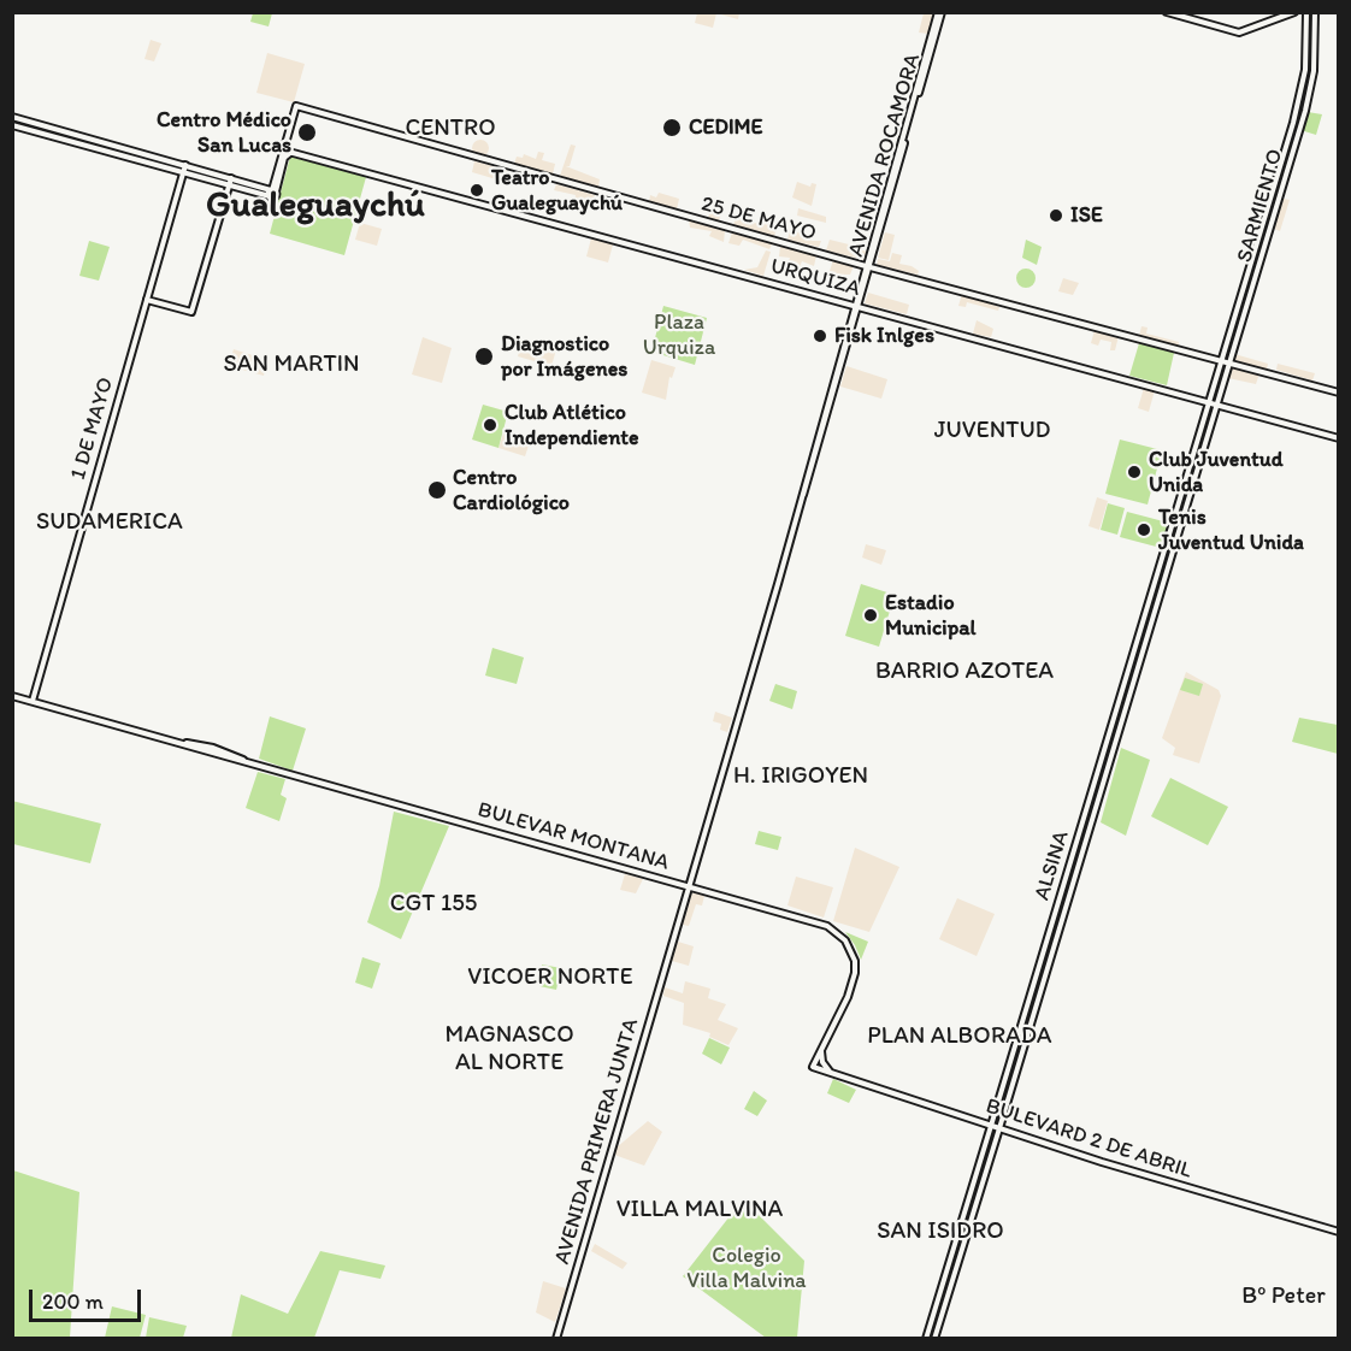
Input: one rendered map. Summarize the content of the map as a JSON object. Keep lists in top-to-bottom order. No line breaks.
{"streets":{"main road":["AVENIDA ROCAMORA","SARMIENTO","25 DE MAYO","URQUIZA","1 DE MAYO","BULEVAR MONTANA","ALSINA","BULEVARD 2 DE ABRIL","AVENIDA PRIMERA JUNTA"]},"crossings":[["AVENIDA ROCAMORA","25 DE MAYO"],["AVENIDA ROCAMORA","URQUIZA"],["AVENIDA ROCAMORA","AVENIDA PRIMERA JUNTA"],["SARMIENTO","25 DE MAYO"],["SARMIENTO","URQUIZA"],["SARMIENTO","ALSINA"],["25 DE MAYO","URQUIZA"],["URQUIZA","ALSINA"],["URQUIZA","AVENIDA PRIMERA JUNTA"],["1 DE MAYO","BULEVAR MONTANA"],["BULEVAR MONTANA","BULEVARD 2 DE ABRIL"],["BULEVAR MONTANA","AVENIDA PRIMERA JUNTA"],["ALSINA","BULEVARD 2 DE ABRIL"]],"districts":["CENTRO","Gualeguaychú","SAN MARTIN","JUVENTUD","SUDAMERICA","BARRIO AZOTEA","H. IRIGOYEN","CGT 155","VICOER NORTE","MAGNASCO AL NORTE","PLAN ALBORADA","VILLA MALVINA","SAN ISIDRO","Bº Peter"],"parks":["Plaza Urquiza","Colegio Villa Malvina"],"places":["CEDIME","Centro Médico San Lucas","Teatro Gualeguaychú","ISE","Fisk Inlges","Diagnostico por Imágenes","Club Atlético Independiente","Club Juventud Unida","Centro Cardiológico","Tenis Juventud Unida","Estadio Municipal"],"scale_bar":"200 m"}
